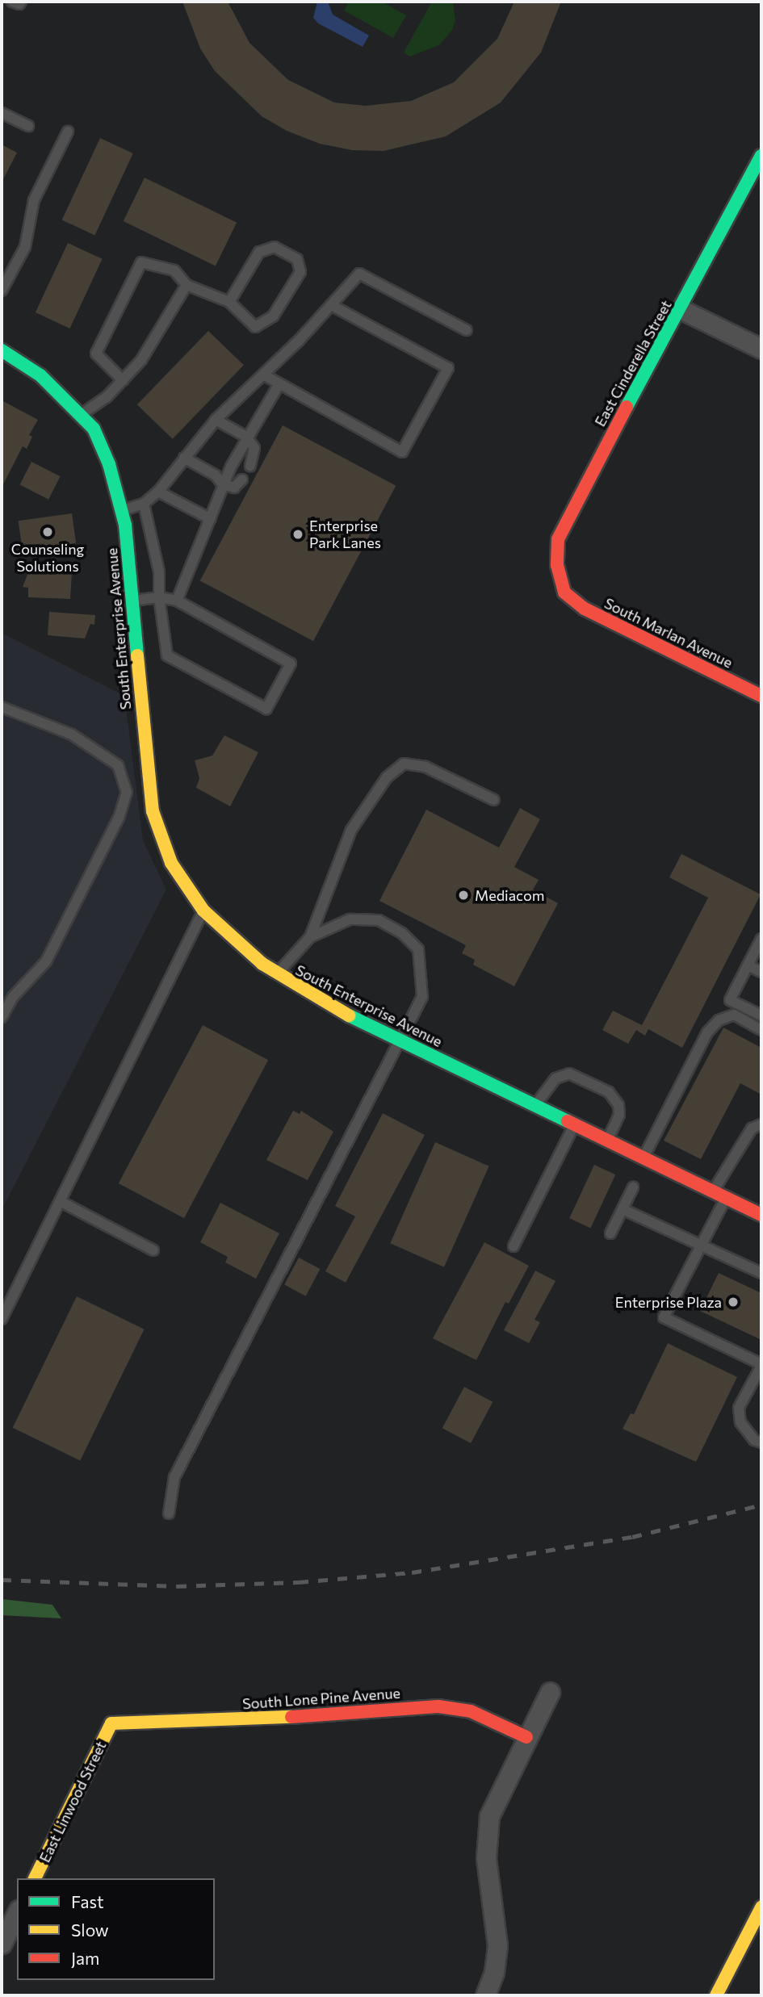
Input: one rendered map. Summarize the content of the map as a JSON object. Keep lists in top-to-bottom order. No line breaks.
{"streets":{"street":["East Cinderella Street","South Enterprise Avenue","South Marlan Avenue","South Lone Pine Avenue","East Linwood Street"]},"crossings":[["East Cinderella Street","South Marlan Avenue"],["South Lone Pine Avenue","East Linwood Street"]],"places":["Counseling Solutions","Enterprise Park Lanes","Mediacom","Enterprise Plaza"],"legend":["Fast","Slow","Jam"]}
